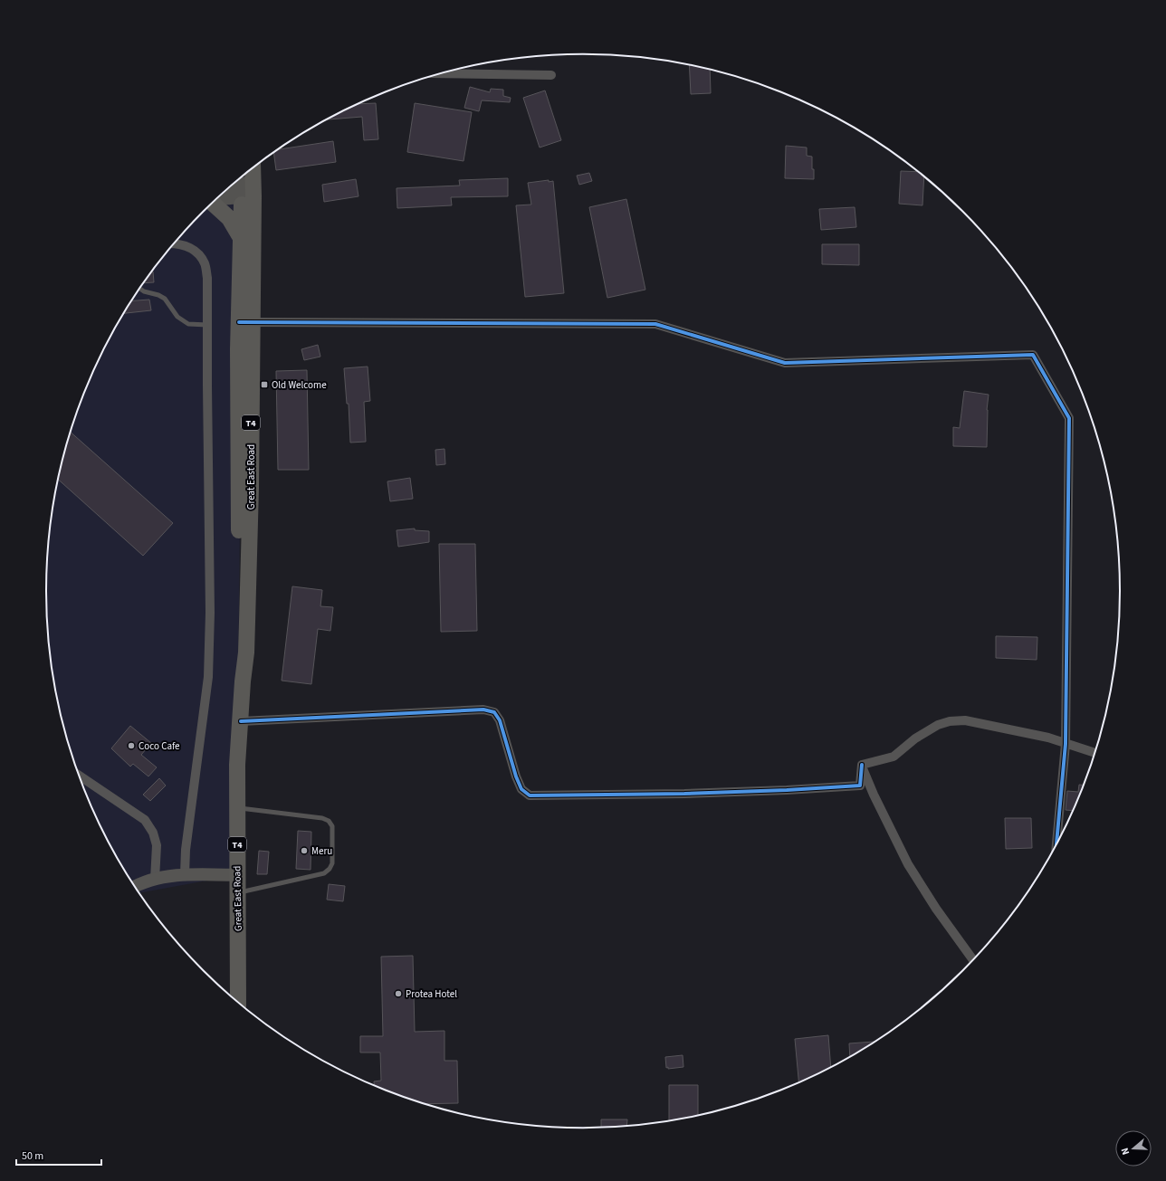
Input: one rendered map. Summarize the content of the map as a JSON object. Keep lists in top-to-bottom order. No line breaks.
{"streets":{"highway":["T4","Great East Road"]},"places":{"transit":["Old Welcome"],"other":["Coco Cafe","Meru","Protea Hotel"]},"scale_bar":"50 m","north":"left"}
